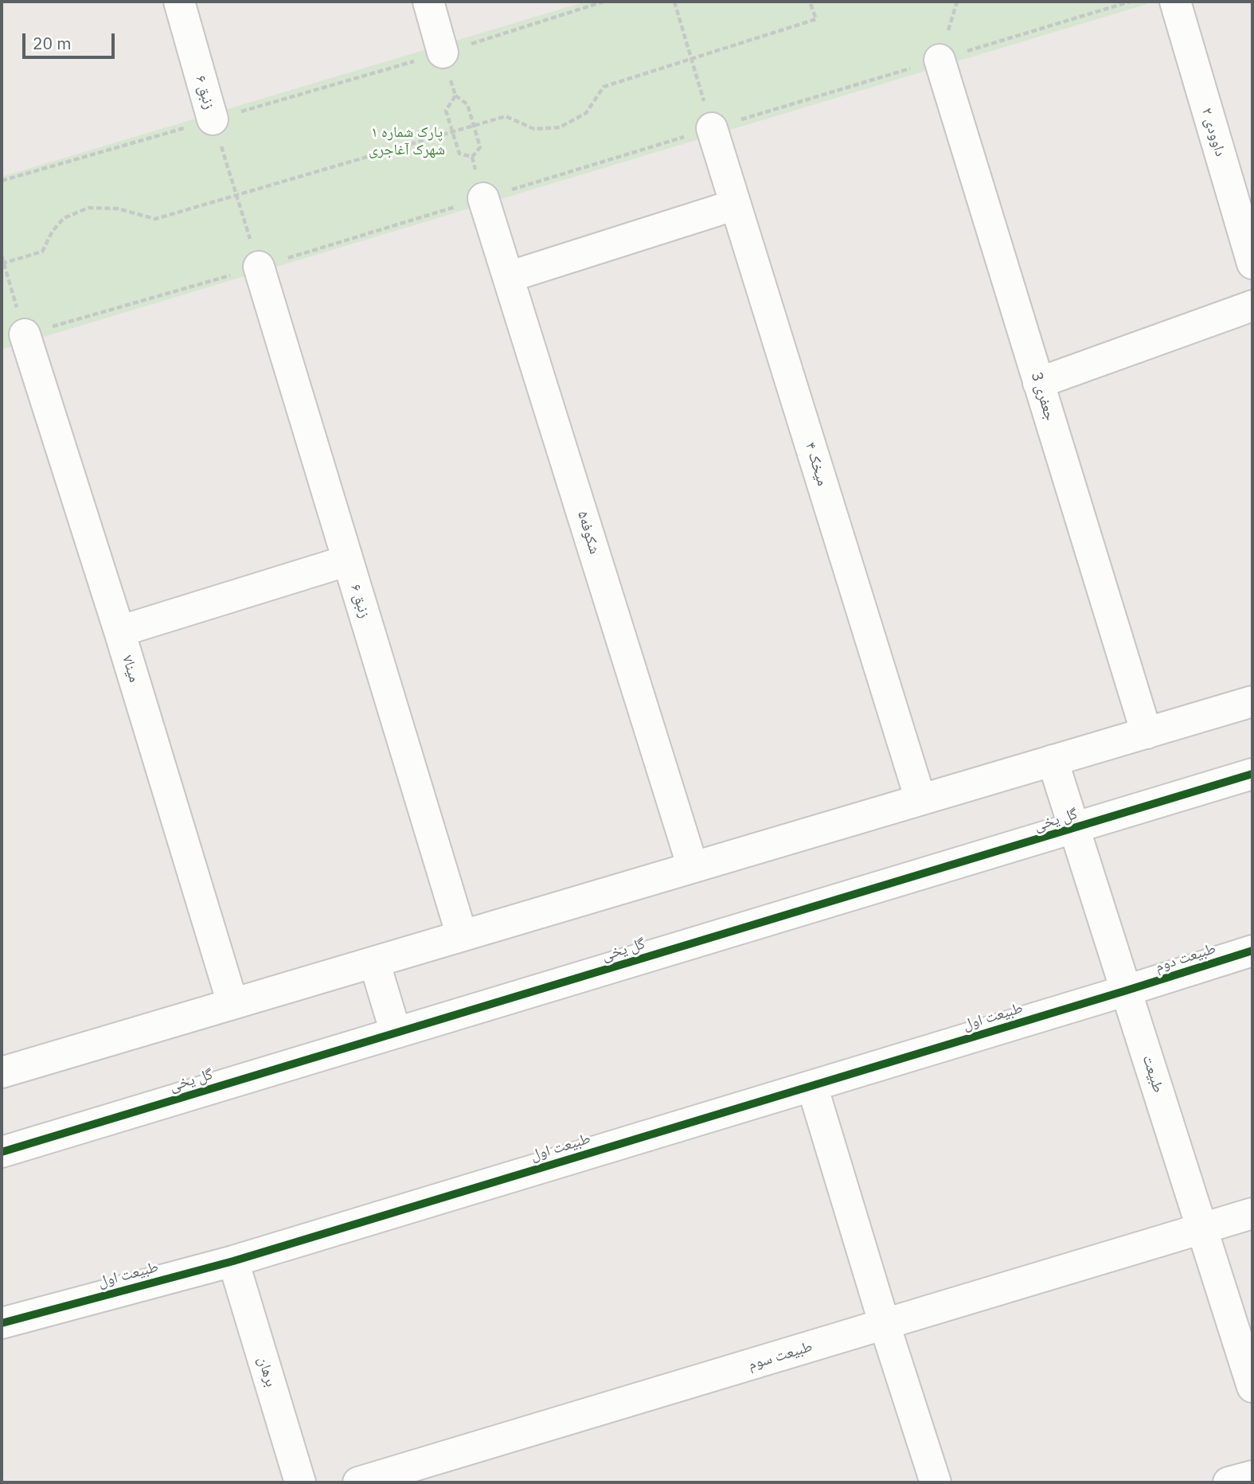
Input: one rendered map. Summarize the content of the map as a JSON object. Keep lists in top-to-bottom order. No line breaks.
{"streets":{"street":["زنبق ۶","داوودی ۲","3 جعفری","میخک ۴","شکوفه۵","مینا۷","گل یخی","طبیعت دوم","طبیعت اول","طبیعت","طبیعت سوم","برهان"]},"crossings":[["گل یخی","طبیعت"],["طبیعت دوم","طبیعت اول"],["طبیعت دوم","طبیعت"],["طبیعت اول","طبیعت"],["طبیعت اول","برهان"],["طبیعت","طبیعت سوم"]],"parks":["پارک شماره ۱ شهرک آغاجری"],"scale_bar":"20 m"}
